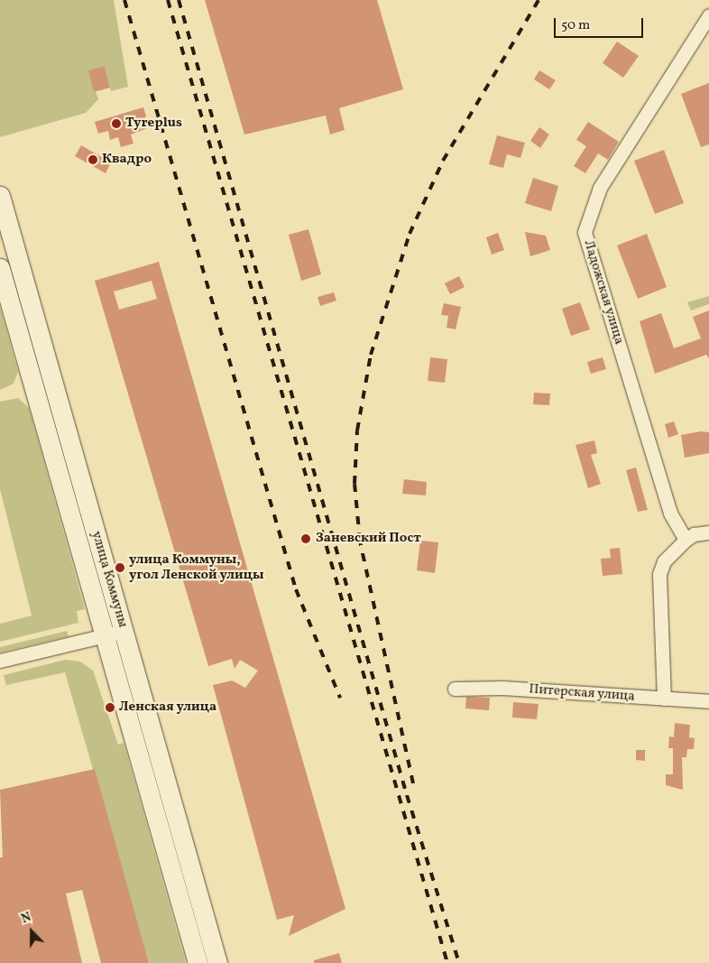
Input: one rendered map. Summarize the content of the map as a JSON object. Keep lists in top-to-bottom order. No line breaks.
{"streets":{"street":["Ладожская улица","улица Коммуны","Питерская улица"]},"places":["Tyreplus","Квадро","Заневский Пост","улица Коммуны, угол Ленской улицы","Ленская улица"],"scale_bar":"50 m","north":"top"}
